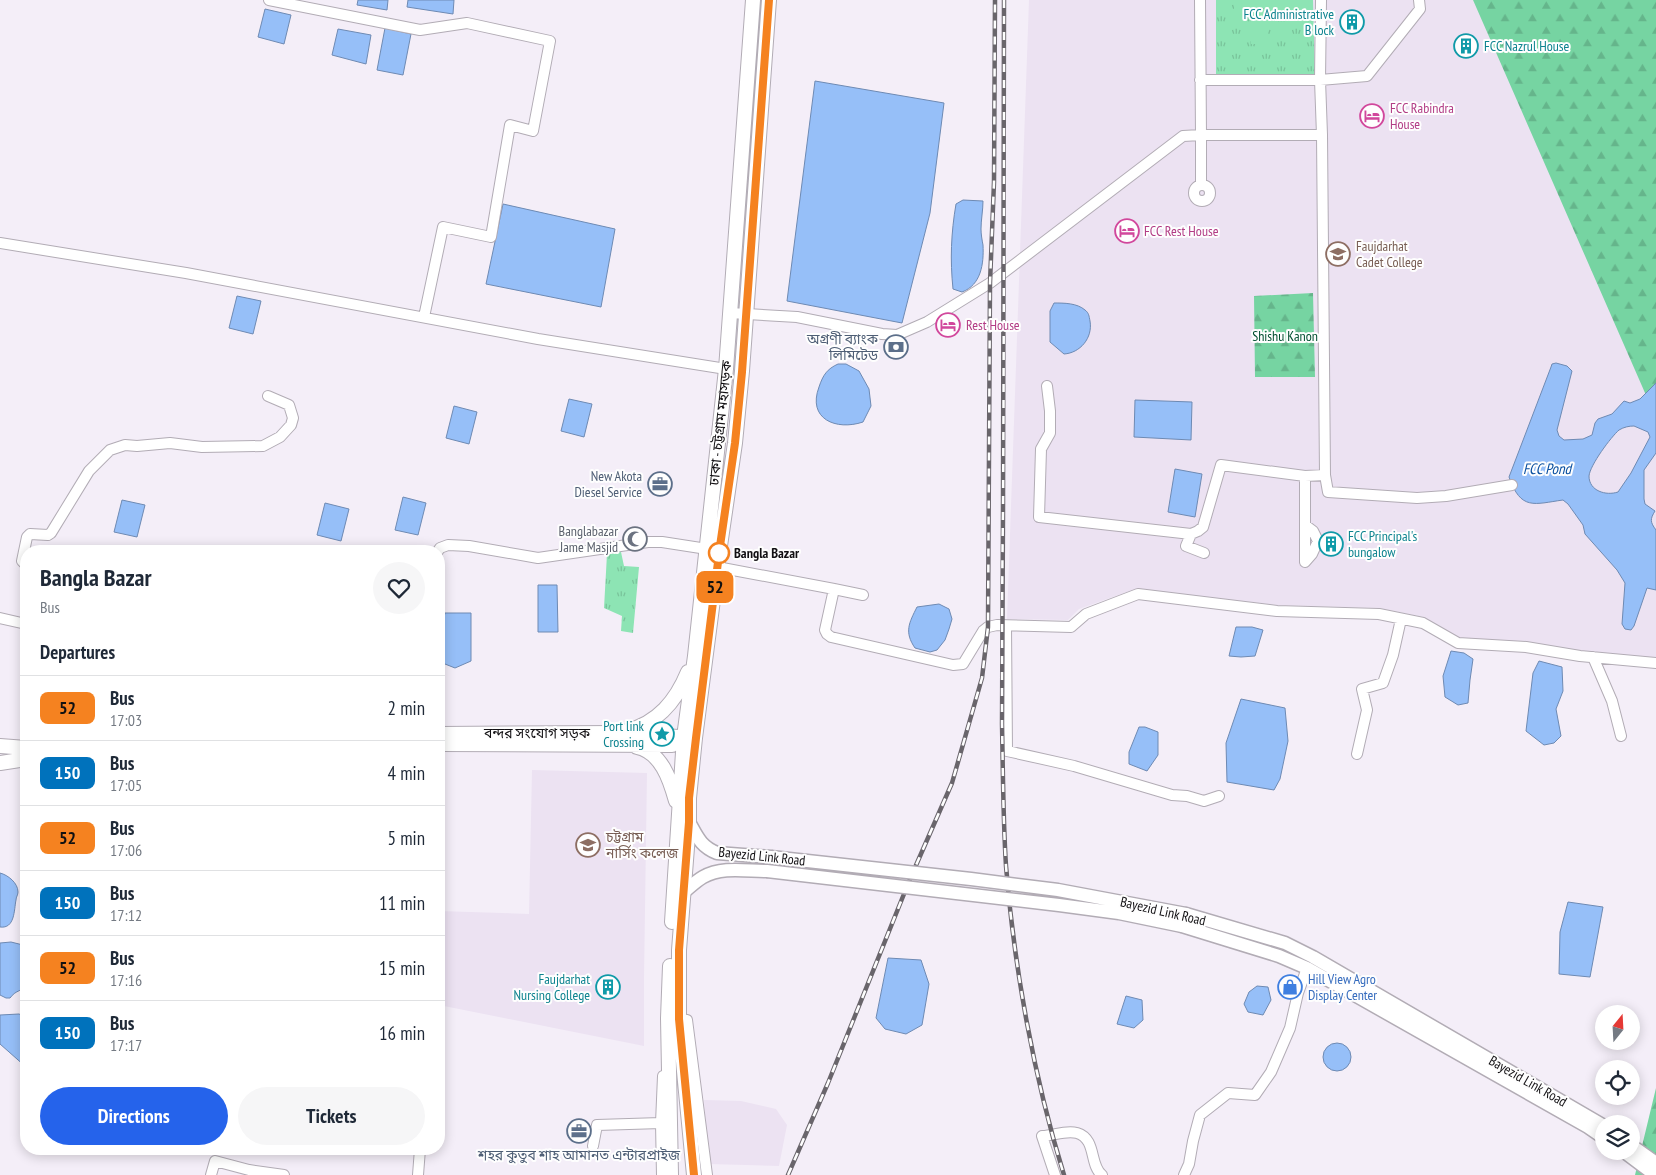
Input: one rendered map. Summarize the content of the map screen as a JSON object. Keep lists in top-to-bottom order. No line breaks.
{"streets":{"highway":["ঢাকা - চট্টগ্রাম মহাসড়ক","বন্দর সংযোগ সড়ক"],"main road":["Bayezid Link Road"]},"crossings":[["ঢাকা - চট্টগ্রাম মহাসড়ক","বন্দর সংযোগ সড়ক"],["ঢাকা - চট্টগ্রাম মহাসড়ক","Bayezid Link Road"]],"water":["FCC Pond"],"parks":["Shishu Kanon"],"places":{"building":["FCC Administrative B lock","FCC Nazrul House","FCC Principal's bungalow","Faujdarhat Nursing College"],"hotel":["FCC Rabindra House","FCC Rest House","Rest House"],"school or university":["Faujdarhat Cadet College","চট্টগ্রাম নার্সিং কলেজ"],"bank":["অগ্রণী ব্যাংক লিমিটেড"],"office":["New Akota Diesel Service","শহর কুতুব শাহ আমানত এন্টারপ্রাইজ"],"mosque":["Banglabazar Jame Masjid"],"other":["Bangla Bazar"],"place":["Port link Crossing"],"shop":["Hill View Agro Display Center"]},"lines":["bus line 52"],"north":"top","page":{"on_map":"52","heading":[["Bangla Bazar","Bus"],"Departures"],"list":[{"mark":"52","name":"Bus","note":"17:03","value":"2 min"},{"mark":"150","name":"Bus","note":"17:05","value":"4 min"},{"mark":"52","name":"Bus","note":"17:06","value":"5 min"},{"mark":"150","name":"Bus","note":"17:12","value":"11 min"},{"mark":"52","name":"Bus","note":"17:16","value":"15 min"},{"mark":"150","name":"Bus","note":"17:17","value":"16 min"}],"buttons":["Directions","Tickets"]}}
